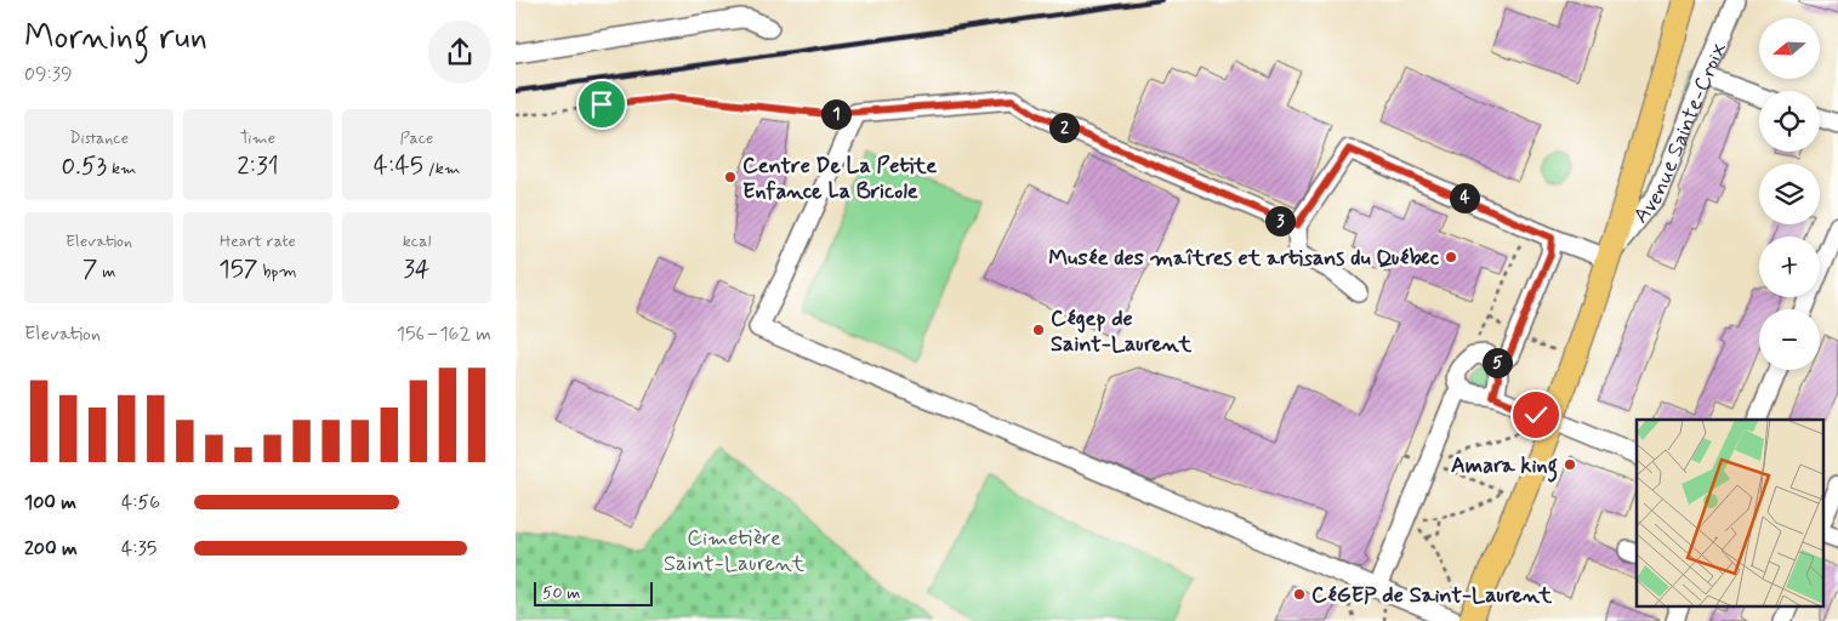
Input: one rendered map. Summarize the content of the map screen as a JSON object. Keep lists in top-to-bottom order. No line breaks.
{"streets":{"main road":["Avenue Sainte-Croix"]},"parks":["Cimetière Saint-Laurent"],"places":["Centre De La Petite Enfance La Bricole","Musée des maîtres et artisans du Québec","Cégep de Saint-Laurent","Amara king","CéGEP de Saint-Laurent"],"scale_bar":"50 m","north":"left","page":{"heading":["Morning run","09:39"],"map_buttons":["+","−"],"pins":["1","2","4","3","5"],"stats":[["Distance","0.53 km"],["Time","2:31"],["Pace","4:45 /km"],["Elevation","7 m"],["Heart rate","157 bpm"],["kcal","34"]],"chart":["Elevation","156–162 m"],"list":[{"name":"100 m","note":"4:56"},{"name":"200 m","note":"4:35"}],"scale":"50 m"}}
